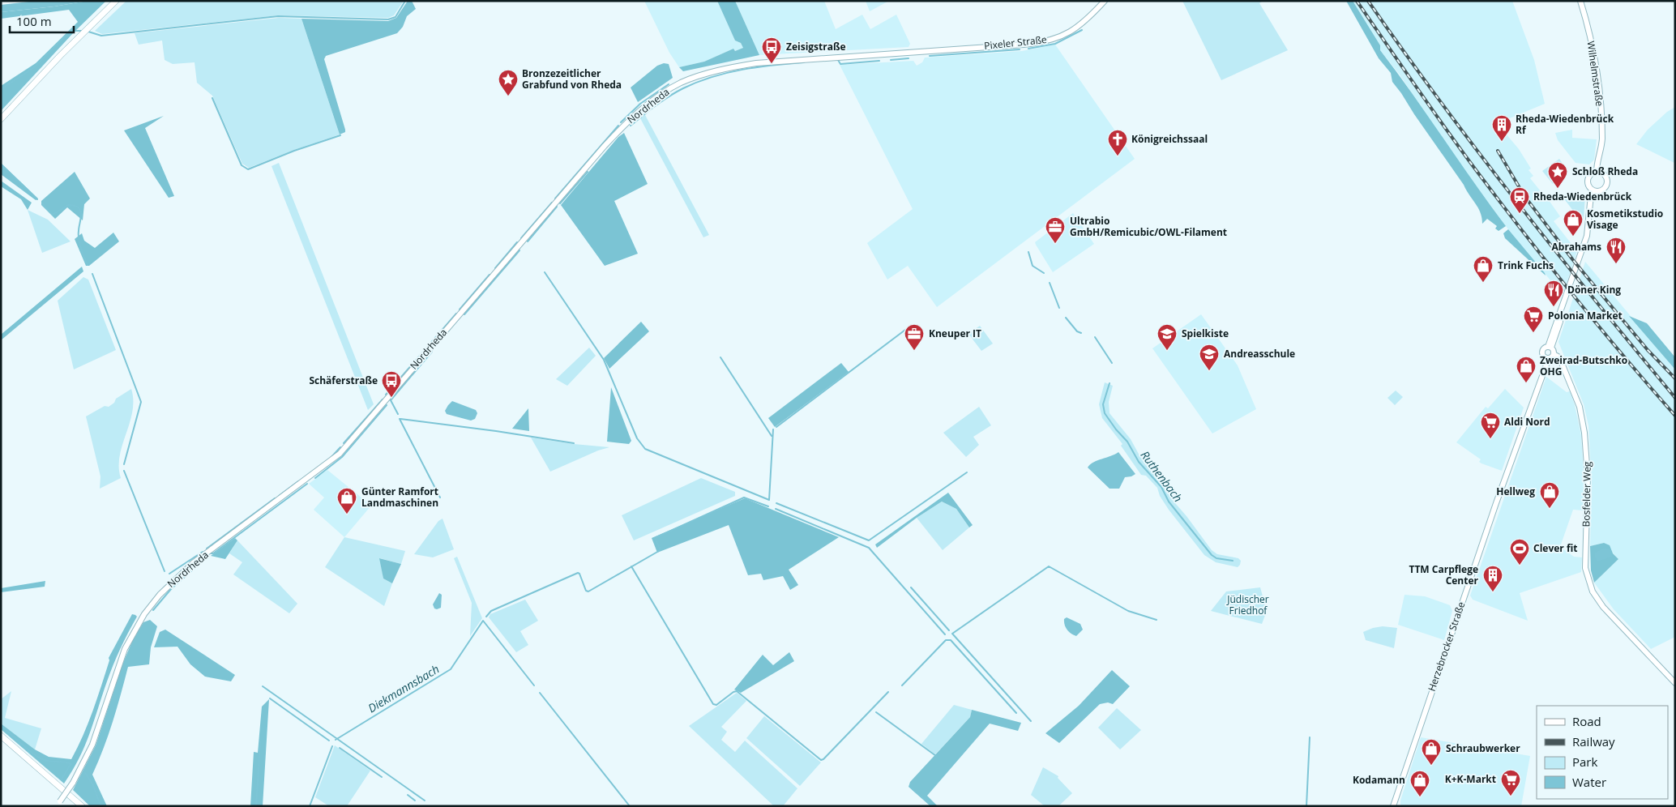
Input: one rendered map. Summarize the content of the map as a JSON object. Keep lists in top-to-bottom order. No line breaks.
{"streets":{"main road":["Pixeler Straße","Wilhelmstraße","Nordrheda","Bosfelder Weg","Herzebrocker Straße"]},"crossings":[["Pixeler Straße","Nordrheda"],["Bosfelder Weg","Herzebrocker Straße"]],"water":["Ruthenbach","Diekmannsbach"],"parks":["Jüdischer Friedhof"],"places":{"bus stop":["Zeisigstraße","Schäferstraße"],"place":["Bronzezeitlicher Grabfund von Rheda","Schloß Rheda"],"building":["Rheda-Wiedenbrück Rf","TTM Carpflege Center"],"church":["Königreichssaal"],"station":["Rheda-Wiedenbrück"],"shop":["Kosmetikstudio Visage","Trink Fuchs","Zweirad-Butschko OHG","Hellweg","Günter Ramfort Landmaschinen","Schraubwerker","Kodamann"],"office":["Ultrabio GmbH/Remicubic/OWL-Filament","Kneuper IT"],"restaurant":["Abrahams","Döner King"],"supermarket":["Polonia Market","Aldi Nord","K+K-Markt"],"school or university":["Spielkiste","Andreasschule"],"sports":["Clever fit"]},"legend":["Road","Railway","Park","Water"],"scale_bar":"100 m"}
